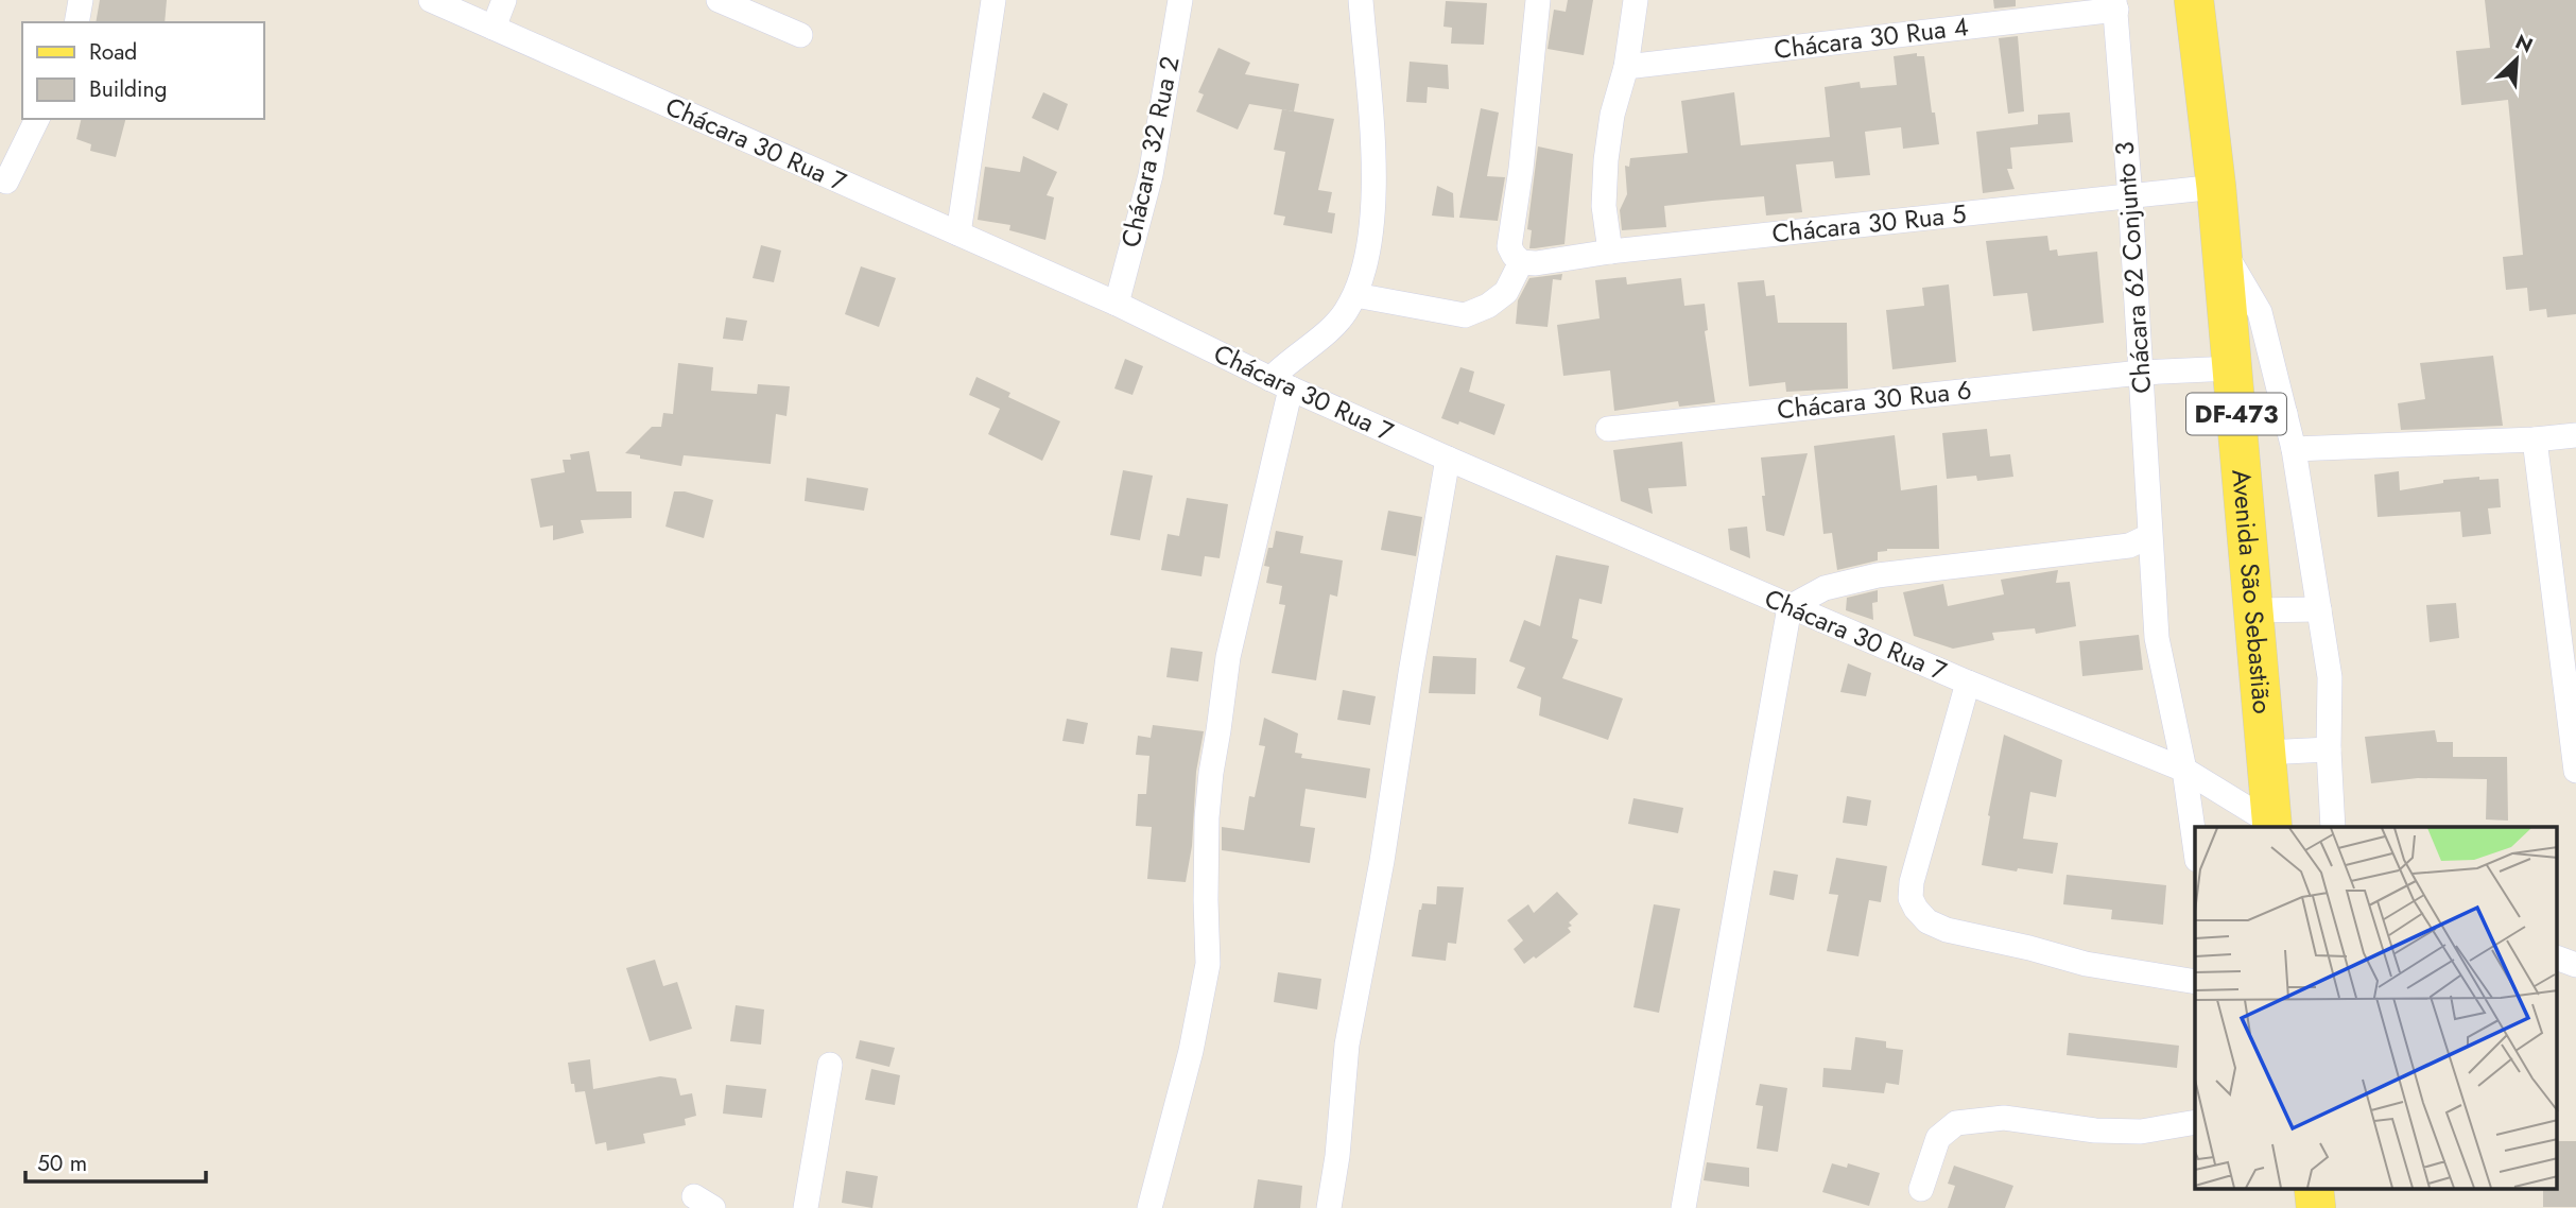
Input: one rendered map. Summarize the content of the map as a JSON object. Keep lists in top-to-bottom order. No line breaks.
{"streets":{"main road":["DF-473","Avenida São Sebastião"],"street":["Chácara 30 Rua 4","Chácara 30 Rua 7","Chácara 32 Rua 2","Chácara 30 Rua 5","Chácara 62 Conjunto 3","Chácara 30 Rua 6"]},"crossings":[["Chácara 30 Rua 4","Chácara 62 Conjunto 3"],["Chácara 30 Rua 7","Chácara 32 Rua 2"],["Chácara 30 Rua 7","Avenida São Sebastião"],["Chácara 30 Rua 5","Chácara 62 Conjunto 3"],["Chácara 30 Rua 5","Avenida São Sebastião"],["Chácara 62 Conjunto 3","Chácara 30 Rua 6"],["Chácara 30 Rua 6","Avenida São Sebastião"]],"legend":["Road","Building"],"scale_bar":"50 m","north":"top right"}
